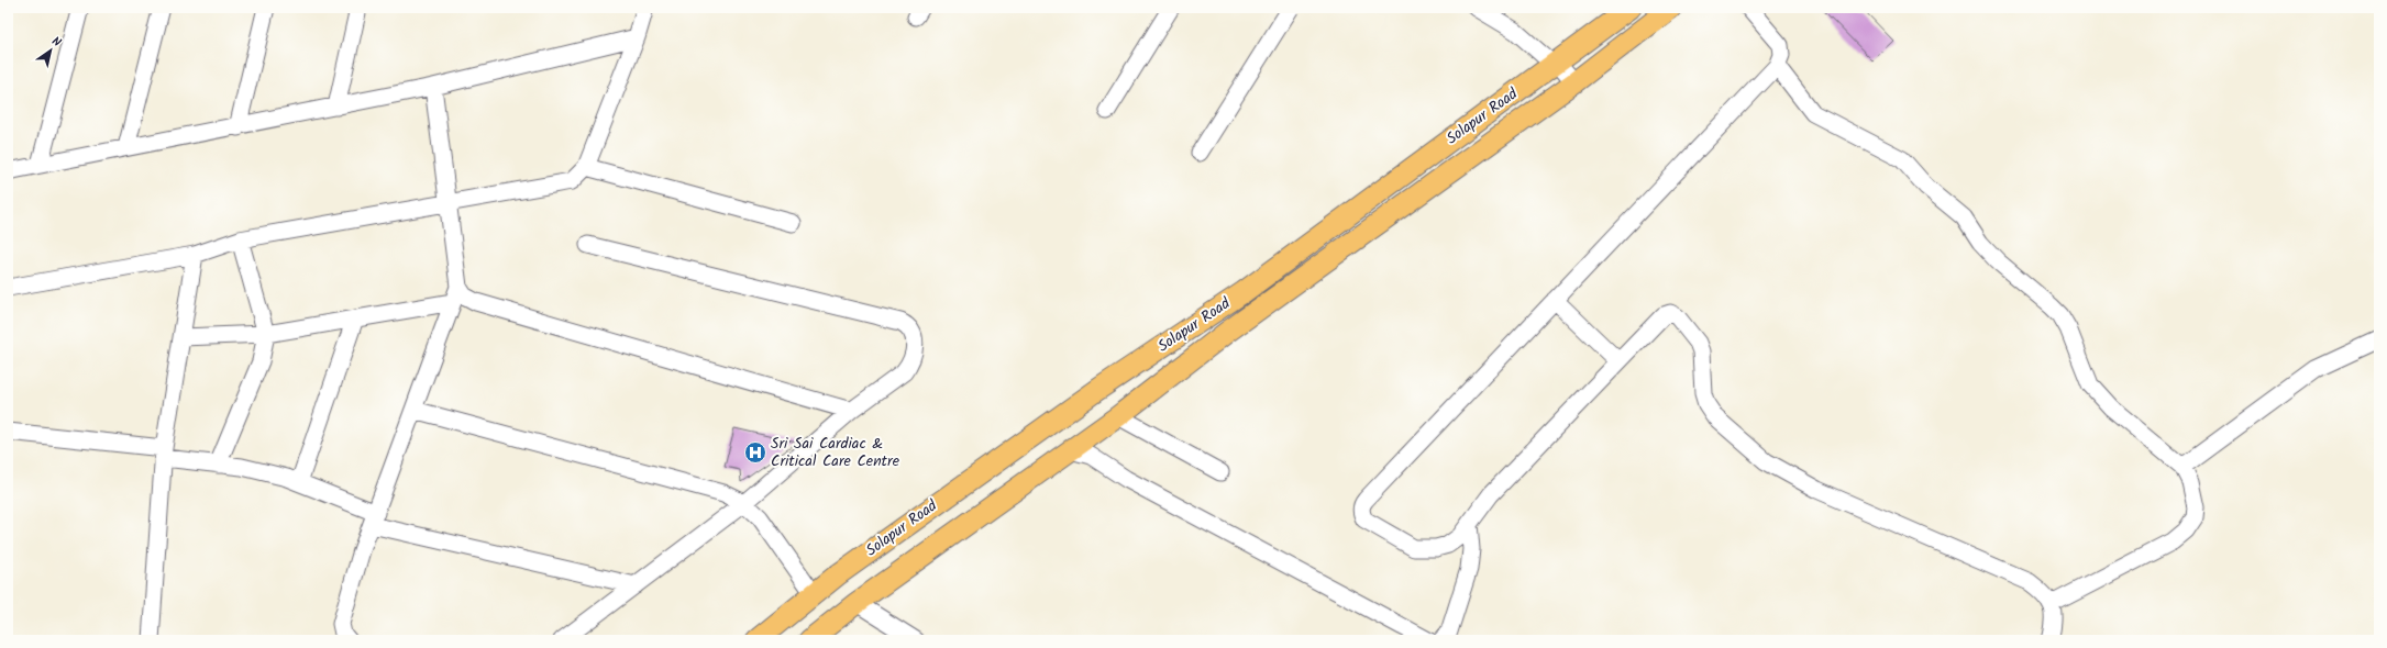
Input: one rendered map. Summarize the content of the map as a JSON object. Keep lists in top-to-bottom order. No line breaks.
{"streets":{"main road":["Solapur Road"]},"places":{"hospital":["Sri Sai Cardiac & Critical Care Centre"]},"north":"top right"}
